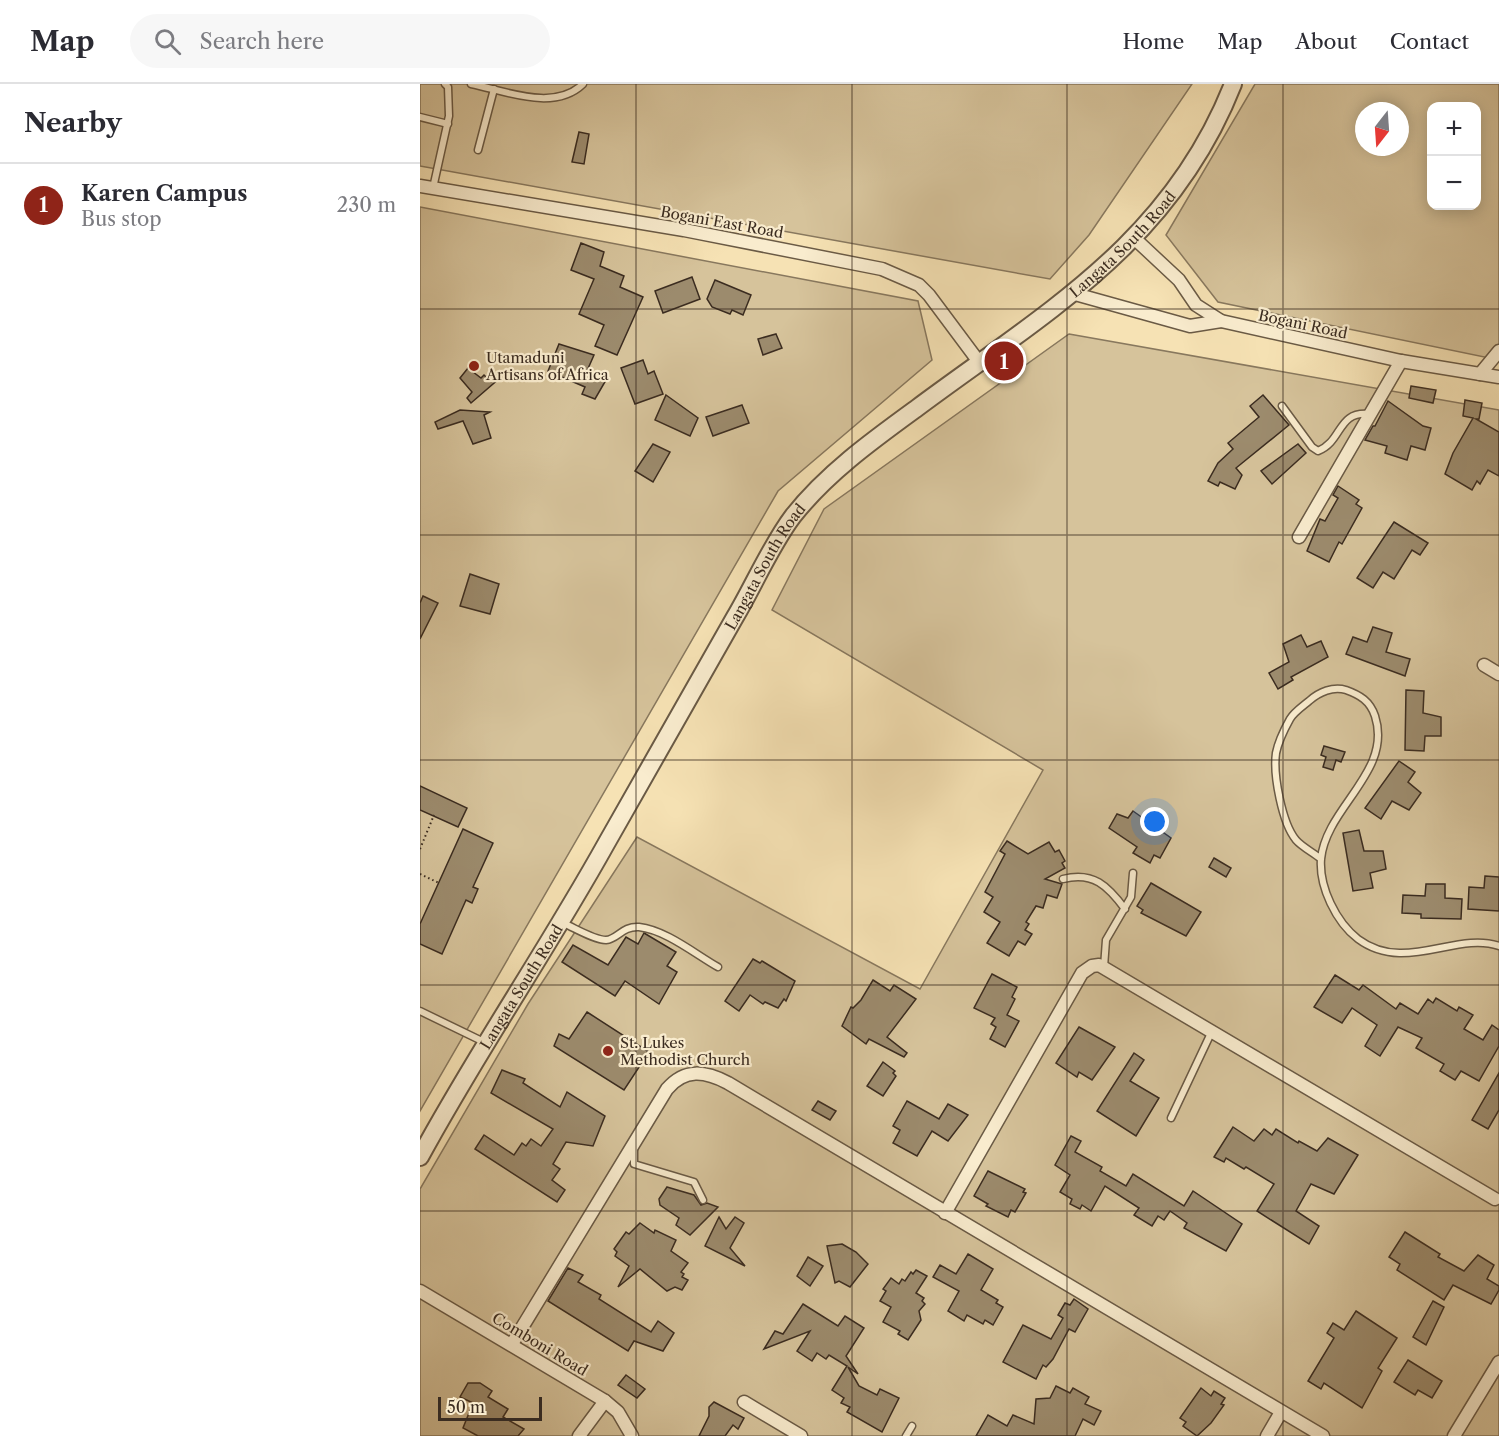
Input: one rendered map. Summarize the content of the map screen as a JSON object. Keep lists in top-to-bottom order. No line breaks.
{"streets":{"street":["Bogani East Road","Langata South Road","Bogani Road","Comboni Road"]},"crossings":[["Bogani East Road","Langata South Road"],["Langata South Road","Bogani Road"]],"places":["Utamaduni Artisans of Africa","St. Lukes Methodist Church"],"scale_bar":"50 m","north":"bottom","page":{"header":"Map","search":"Search here","nav":["Home","Map","About","Contact"],"heading":"Nearby","map_buttons":["+","−"],"list":[{"mark":"1","name":"Karen Campus","note":"Bus stop","value":"230 m"}],"pins":"1","scale":"50 m"}}
